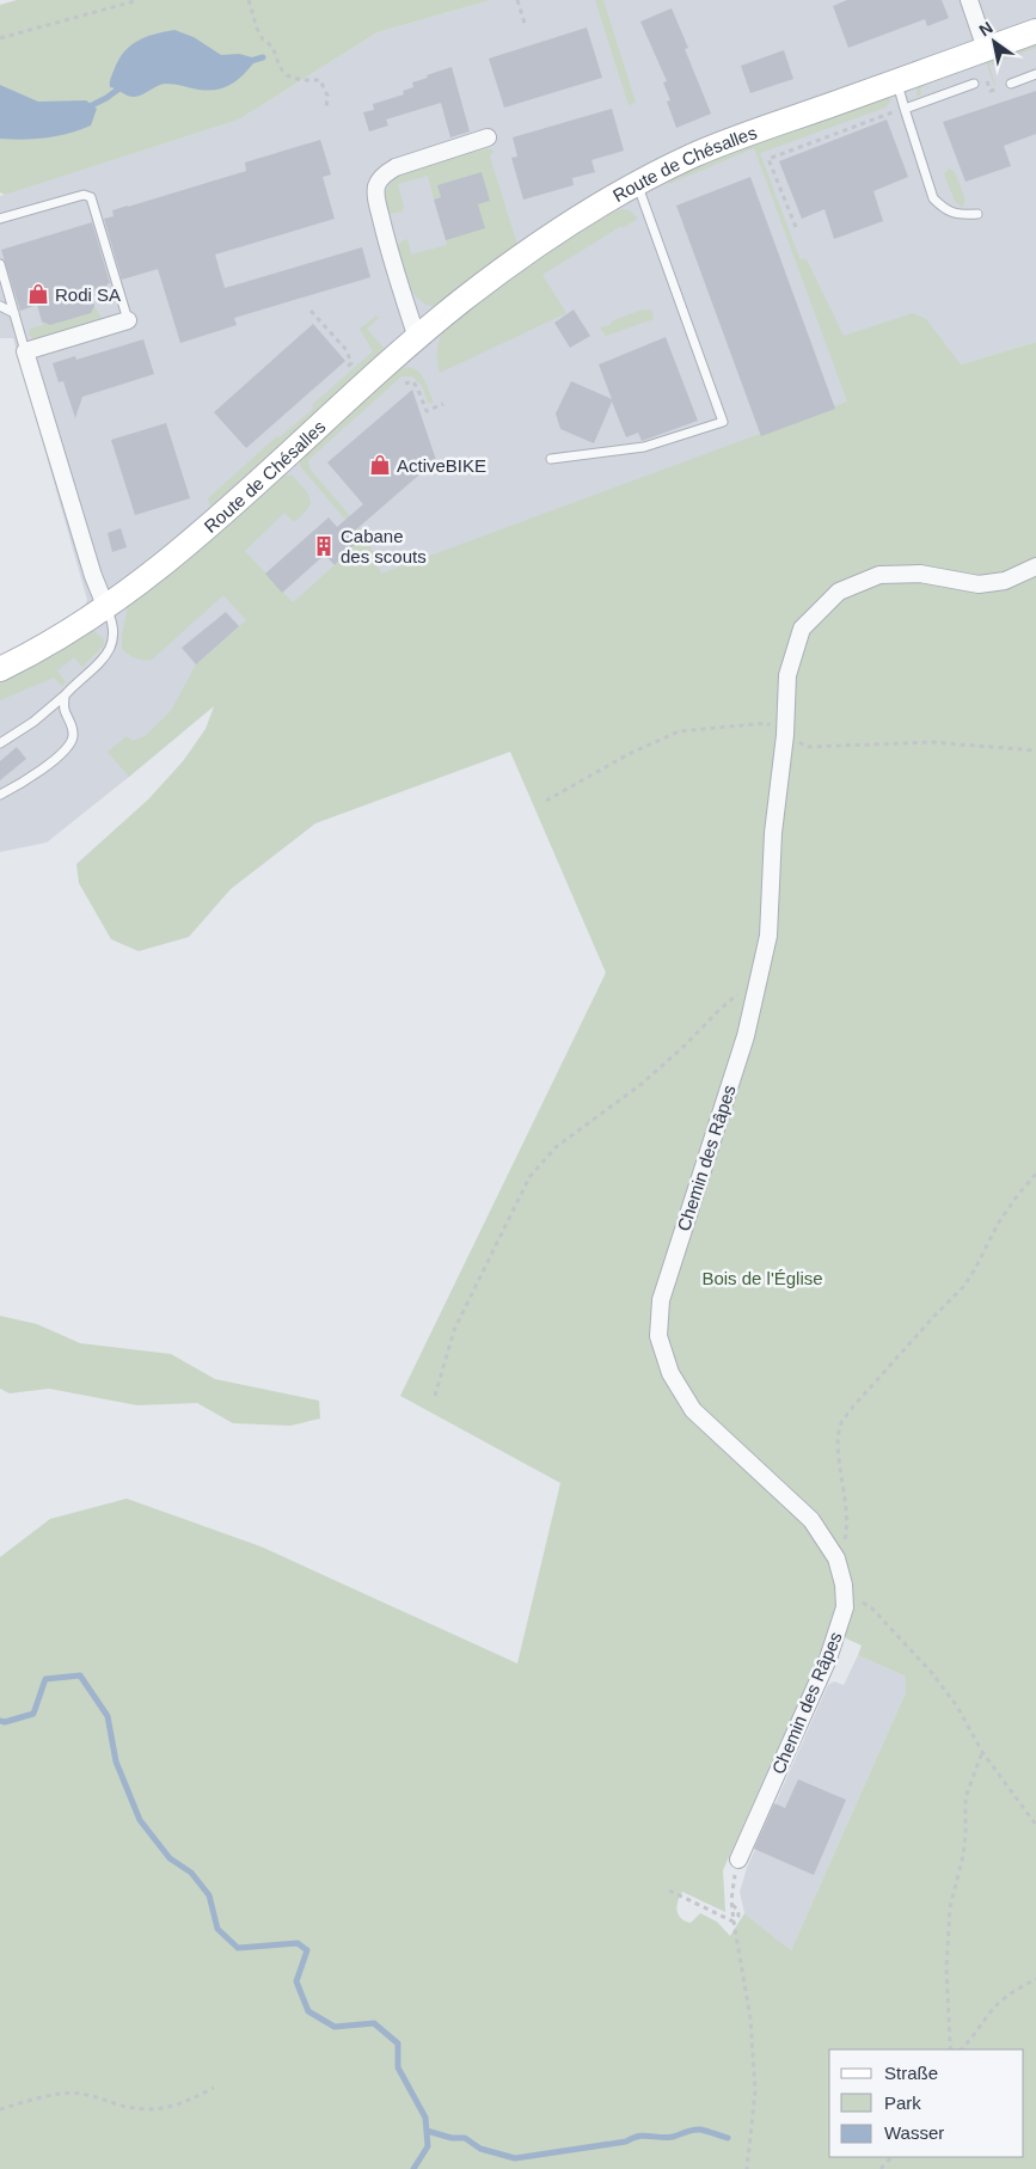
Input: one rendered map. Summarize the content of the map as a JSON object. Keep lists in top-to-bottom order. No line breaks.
{"streets":{"street":["Route de Chésalles","Chemin des Râpes"]},"parks":["Bois de l'Église"],"places":{"shop":["Rodi SA","ActiveBIKE"],"building":["Cabane des scouts"]},"legend":["Straße","Park","Wasser"],"north":"top left"}
